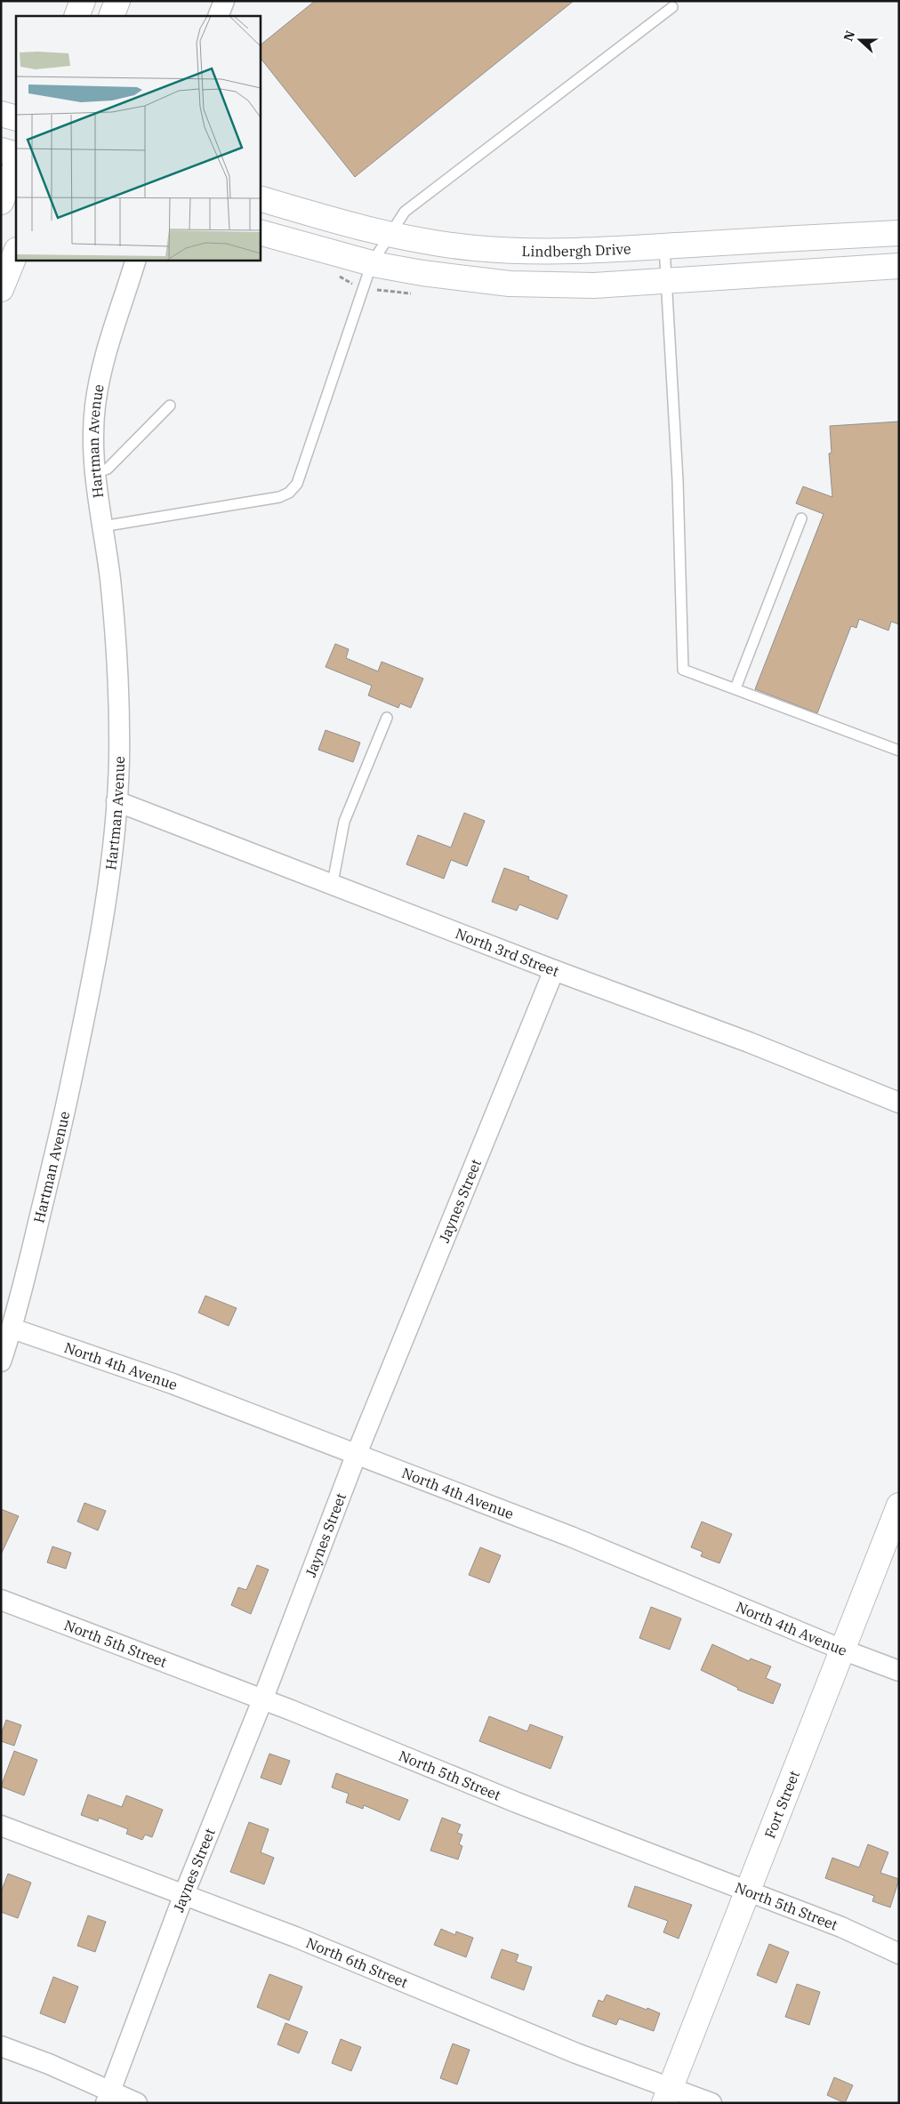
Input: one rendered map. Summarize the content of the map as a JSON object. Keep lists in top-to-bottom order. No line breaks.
{"streets":{"main road":["Lindbergh Drive","Fort Street"],"street":["Hartman Avenue","North 3rd Street","Jaynes Street","North 4th Avenue","North 5th Street","North 6th Street"]},"crossings":[["Hartman Avenue","North 3rd Street"],["Hartman Avenue","North 4th Avenue"],["North 3rd Street","Jaynes Street"],["Jaynes Street","North 4th Avenue"],["Jaynes Street","North 5th Street"],["Jaynes Street","North 6th Street"],["North 4th Avenue","Fort Street"],["North 5th Street","Fort Street"],["Fort Street","North 6th Street"]],"north":"left"}
